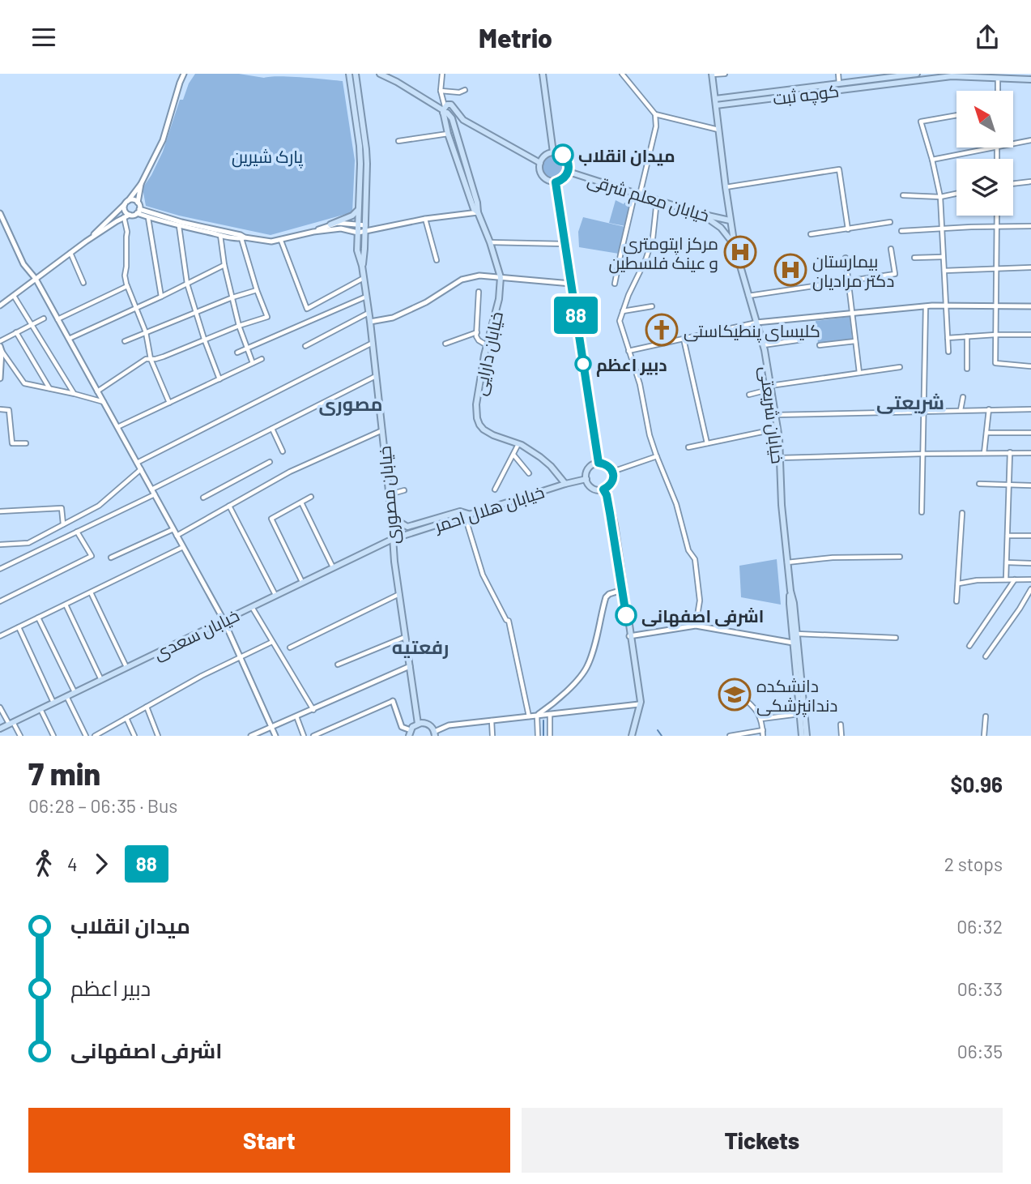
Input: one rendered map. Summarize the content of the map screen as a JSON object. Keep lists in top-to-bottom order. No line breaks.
{"streets":{"main road":["کوچه ثبت","خیابان معلم شرقی","خیابان دارایی","خیابان شریعتی","خیابان مصوری","خیابان هلال احمر","خیابان سعدی"]},"crossings":[["کوچه ثبت","خیابان شریعتی"],["خیابان معلم شرقی","خیابان شریعتی"],["خیابان دارایی","خیابان هلال احمر"],["خیابان مصوری","خیابان هلال احمر"],["خیابان مصوری","خیابان سعدی"],["خیابان هلال احمر","خیابان سعدی"]],"districts":["شریعتی","مصوری","رفعتیه"],"parks":["پارک شیرین"],"places":{"other":["میدان انقلاب","دبیر اعظم","اشرفی اصفهانی"],"hospital":["مرکز اپتومتری و عینک فلسطین","بیمارستان دکتر مرادیان"],"church":["کلیسای پنطیکاستی"],"school or university":["دانشکده دندانپزشکی"]},"lines":["bus line 88"],"north":"top left","page":{"header":"Metrio","on_map":"88","heading":["7 min","06:28 – 06:35 · Bus","$0.96"],"legs":["4","88","2 stops"],"list":[{"name":"میدان انقلاب","value":"06:32"},{"name":"دبیر اعظم","value":"06:33"},{"name":"اشرفی اصفهانی","value":"06:35"}],"buttons":["Start","Tickets"]}}
